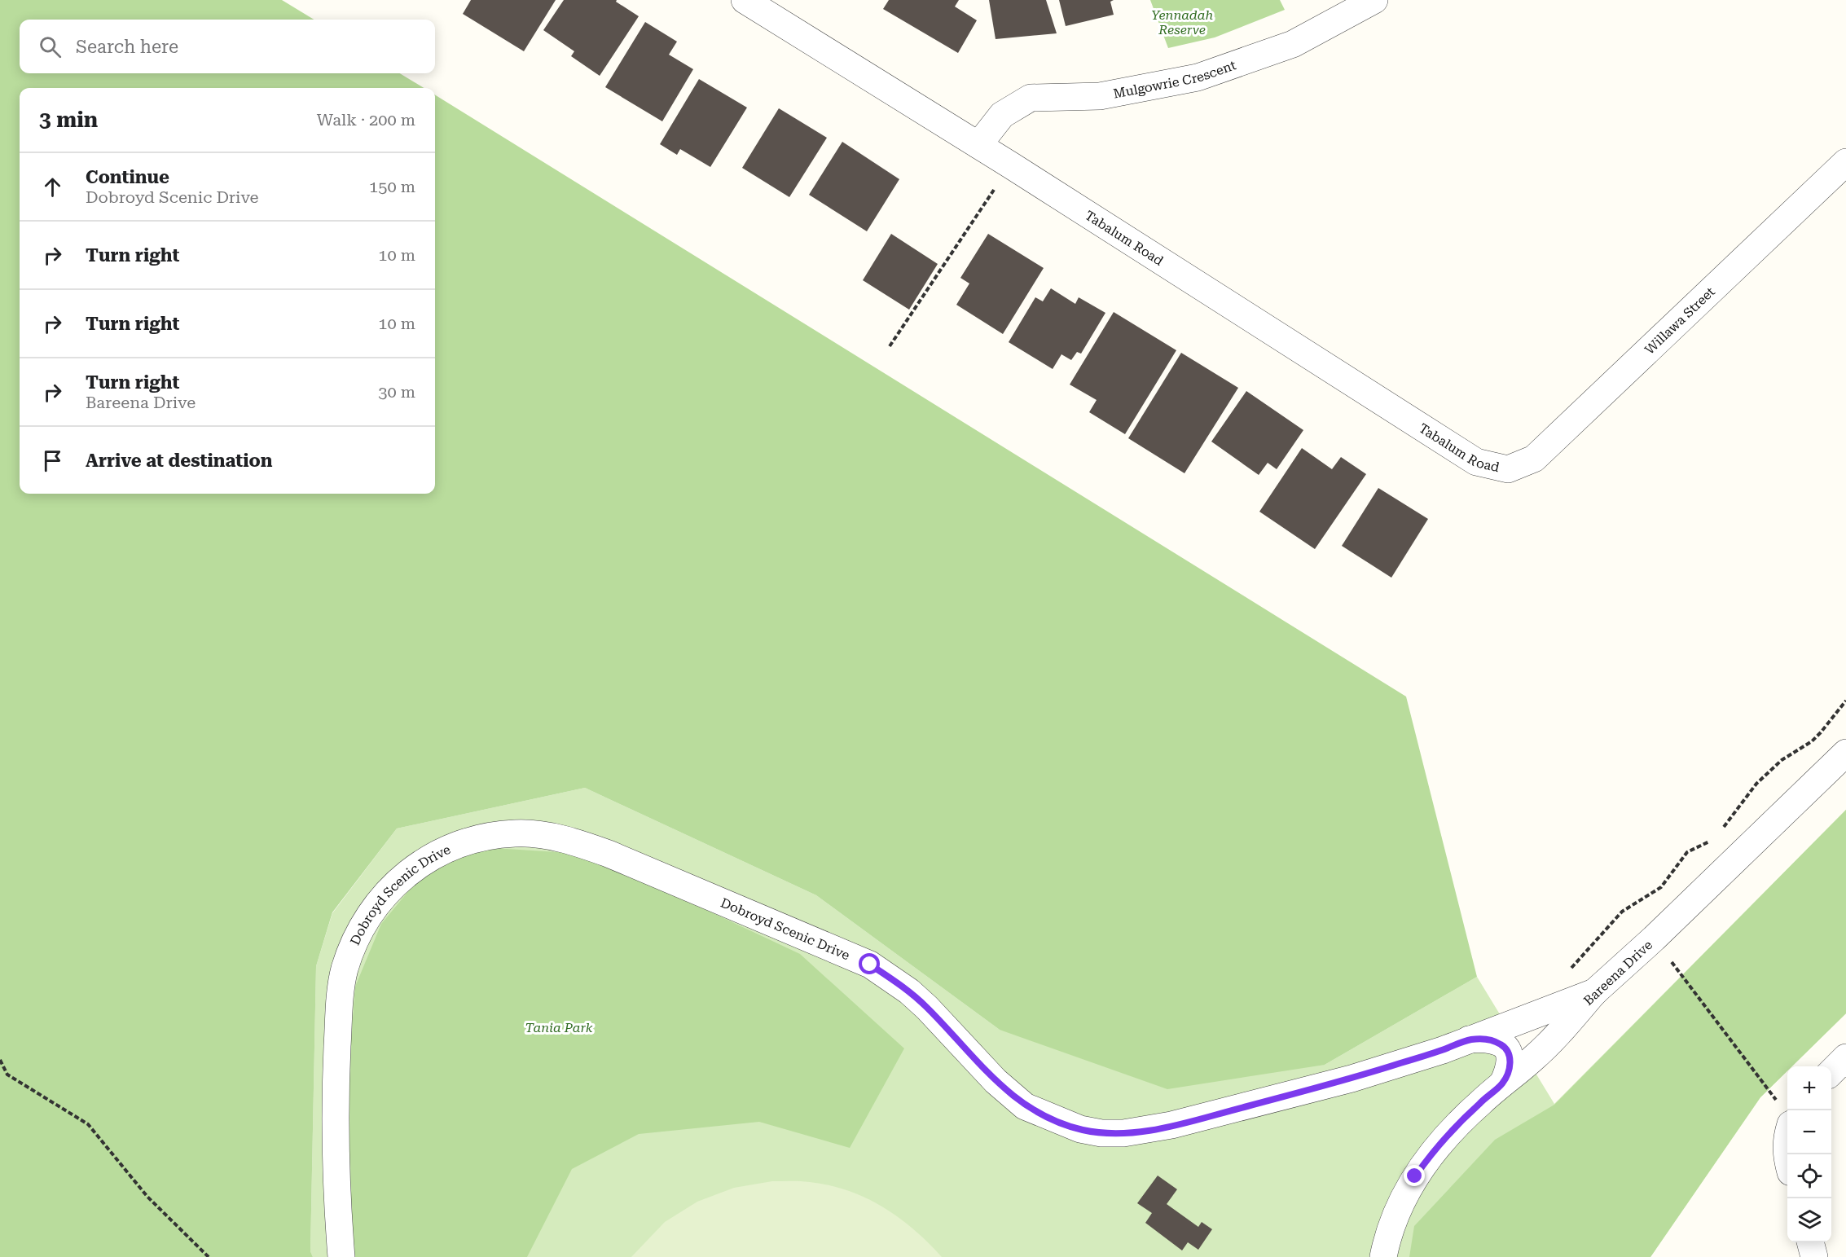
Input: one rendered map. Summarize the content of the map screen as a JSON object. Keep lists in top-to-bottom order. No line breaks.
{"streets":{"street":["Mulgowrie Crescent","Tabalum Road","Willawa Street","Dobroyd Scenic Drive","Bareena Drive"]},"crossings":[["Mulgowrie Crescent","Tabalum Road"],["Tabalum Road","Willawa Street"],["Dobroyd Scenic Drive","Bareena Drive"]],"parks":["Yennadah Reserve","Tania Park"],"page":{"search":"Search here","heading":["3 min","Walk · 200 m"],"list":[["Continue","Dobroyd Scenic Drive","150 m"],["Turn right","10 m"],["Turn right","10 m"],["Turn right","Bareena Drive","30 m"],"Arrive at destination"],"map_buttons":["+","−"]}}
